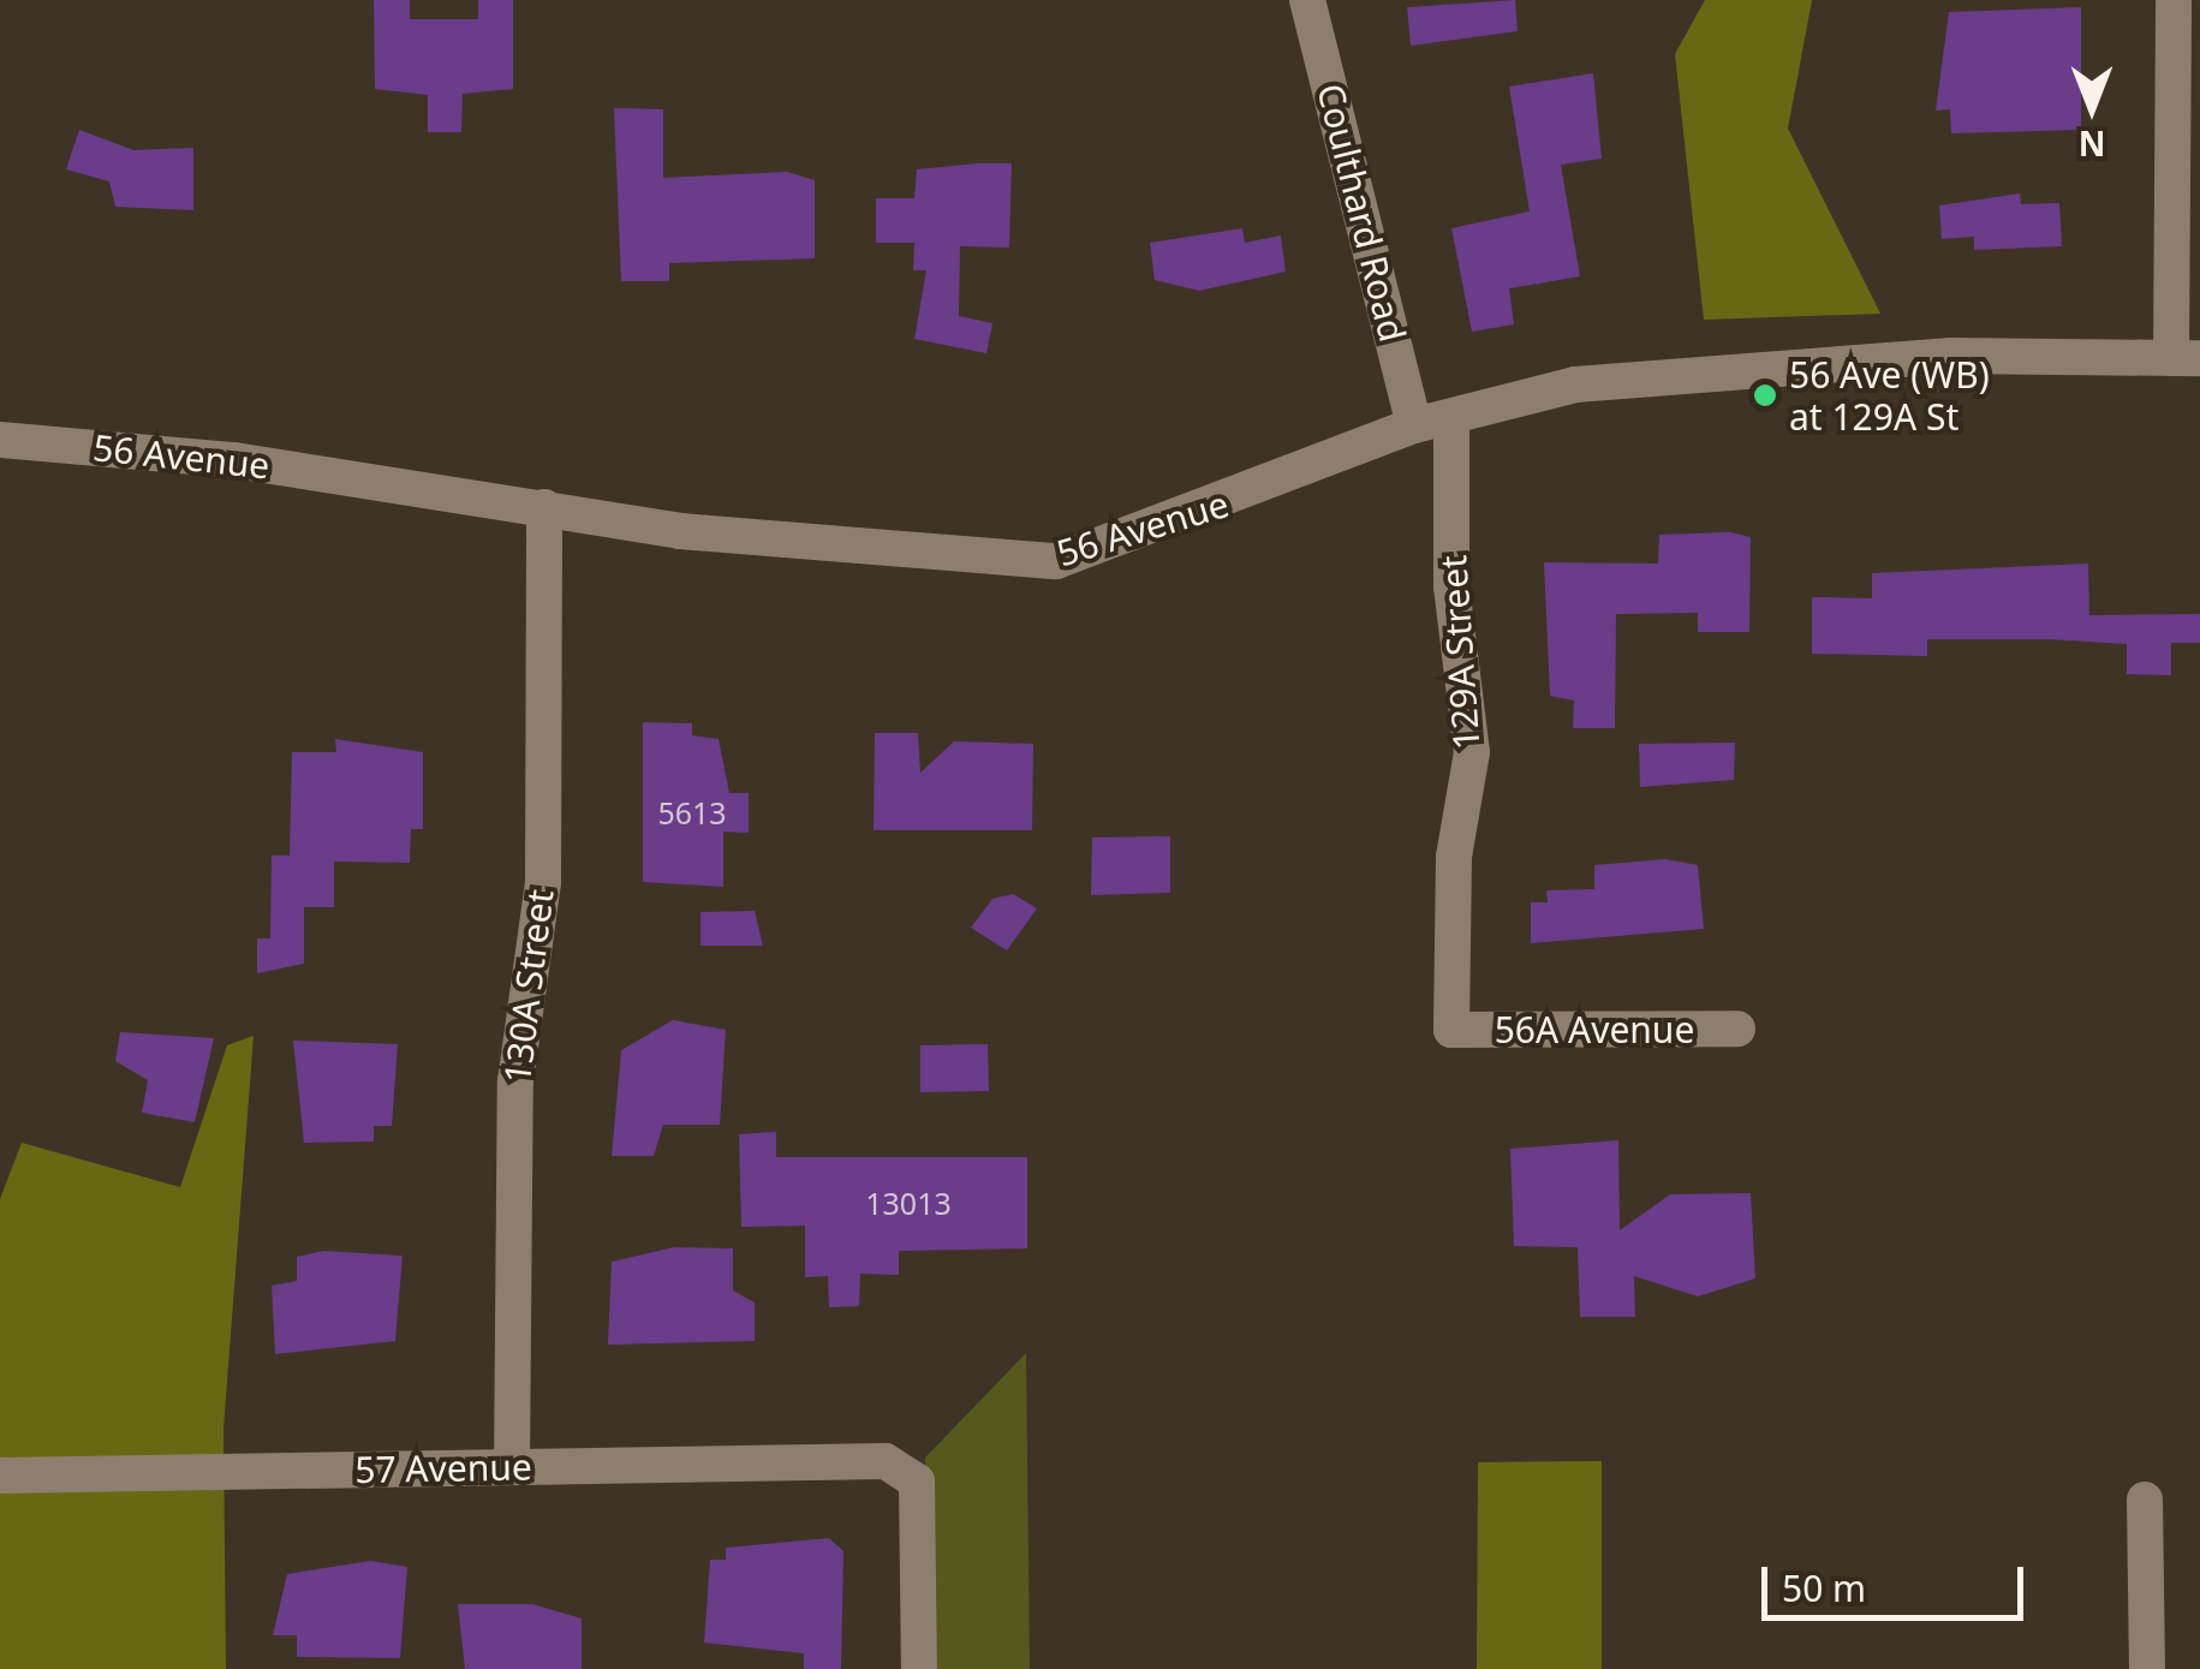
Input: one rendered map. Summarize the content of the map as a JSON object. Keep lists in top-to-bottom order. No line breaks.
{"streets":{"street":["Coulthard Road","56 Avenue","129A Street","130A Street","56A Avenue","57 Avenue"]},"crossings":[["Coulthard Road","56 Avenue"],["56 Avenue","129A Street"],["56 Avenue","130A Street"],["129A Street","56A Avenue"],["130A Street","57 Avenue"]],"places":["56 Ave (WB) at 129A St"],"house_numbers":["5613","13013"],"scale_bar":"50 m","north":"bottom"}
